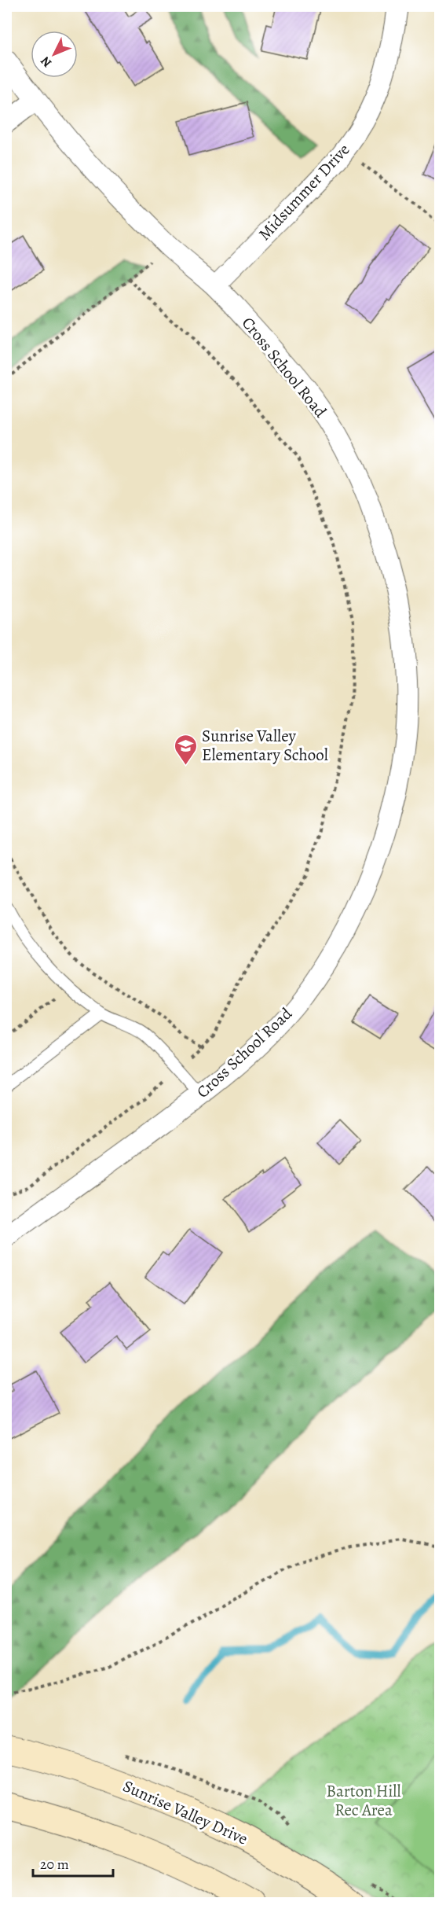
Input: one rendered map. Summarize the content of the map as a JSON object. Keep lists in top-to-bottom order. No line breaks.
{"streets":{"main road":["Sunrise Valley Drive"],"street":["Midsummer Drive","Cross School Road"]},"crossings":[["Midsummer Drive","Cross School Road"]],"parks":["Barton Hill Rec Area"],"places":{"school or university":["Sunrise Valley Elementary School"]},"scale_bar":"20 m","north":"bottom left"}
